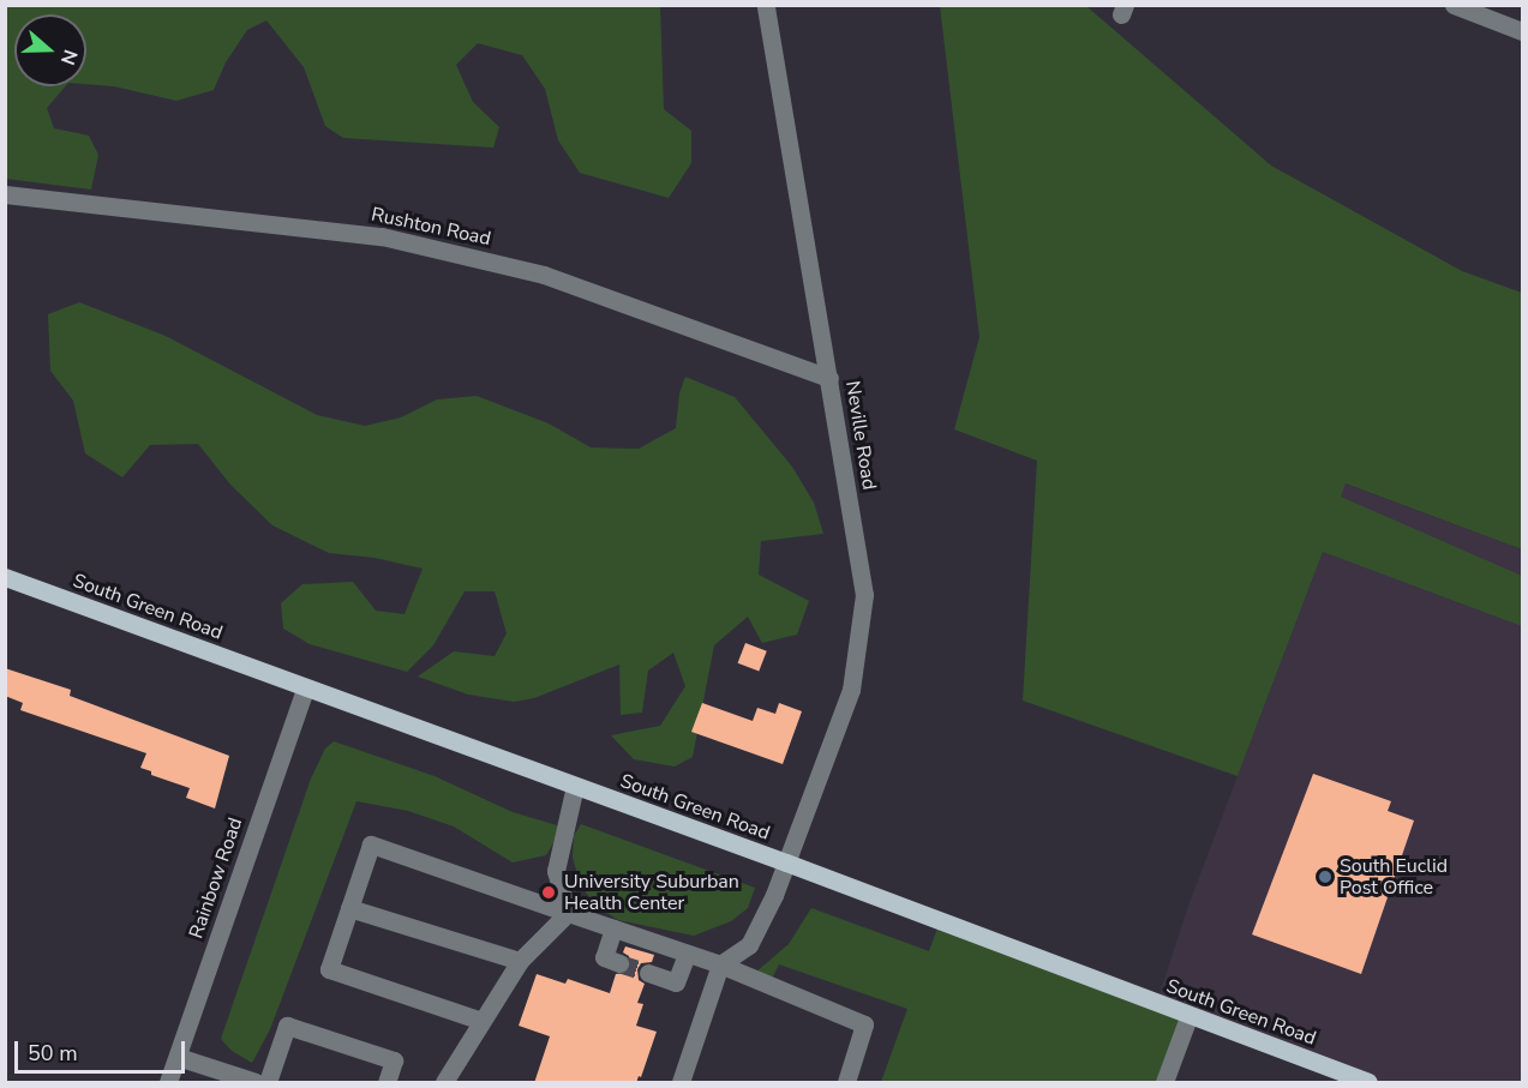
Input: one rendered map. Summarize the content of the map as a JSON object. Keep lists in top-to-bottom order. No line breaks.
{"streets":{"main road":["South Green Road"],"street":["Rushton Road","Neville Road","Rainbow Road"]},"crossings":[["Rushton Road","Neville Road"],["Neville Road","South Green Road"],["South Green Road","Rainbow Road"]],"places":["South Euclid Post Office","University Suburban Health Center"],"scale_bar":"50 m","north":"right"}
